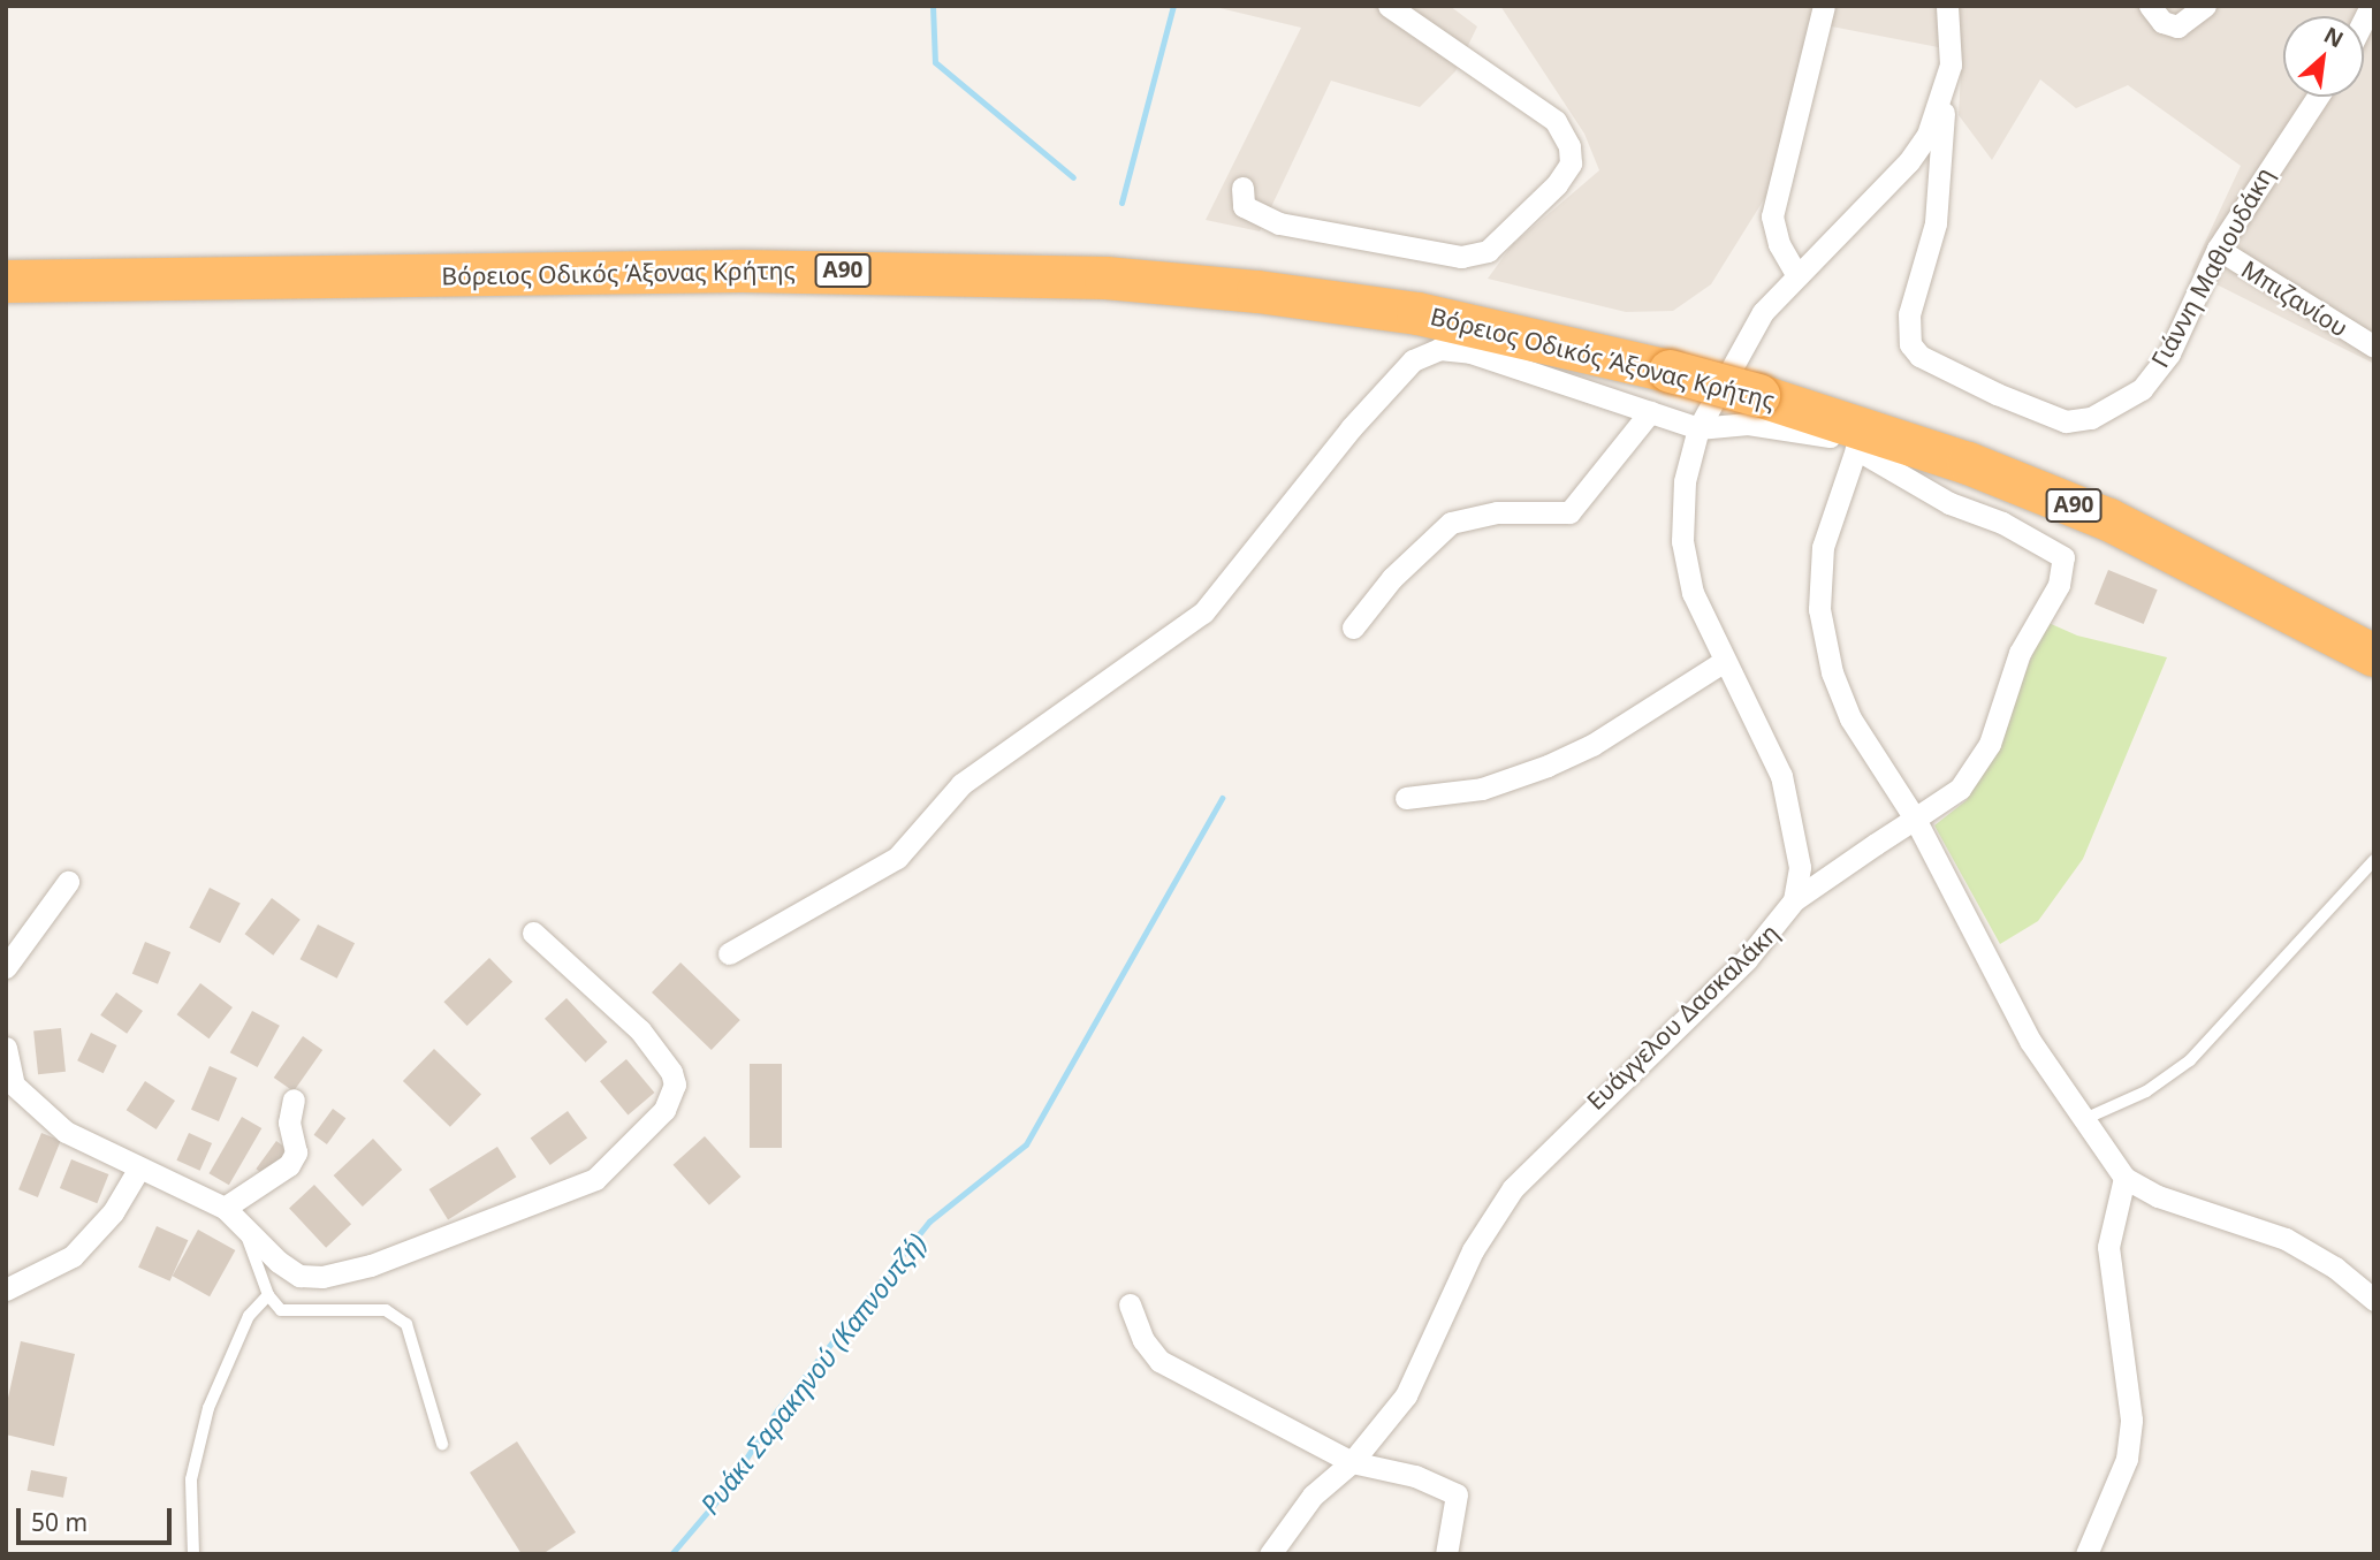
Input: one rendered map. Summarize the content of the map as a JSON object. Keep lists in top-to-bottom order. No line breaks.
{"streets":{"highway":["Α90","Βόρειος Οδικός Άξονας Κρήτης"],"street":["Γιάννη Μαθιουδάκη","Μπιζανίου","Ευάγγελου Δασκαλάκη"]},"crossings":[["Γιάννη Μαθιουδάκη","Μπιζανίου"],["Γιάννη Μαθιουδάκη","Ευάγγελου Δασκαλάκη"]],"water":["Ρυάκι Σαρακηνού (Καπνουτζή)"],"scale_bar":"50 m","north":"top right"}
